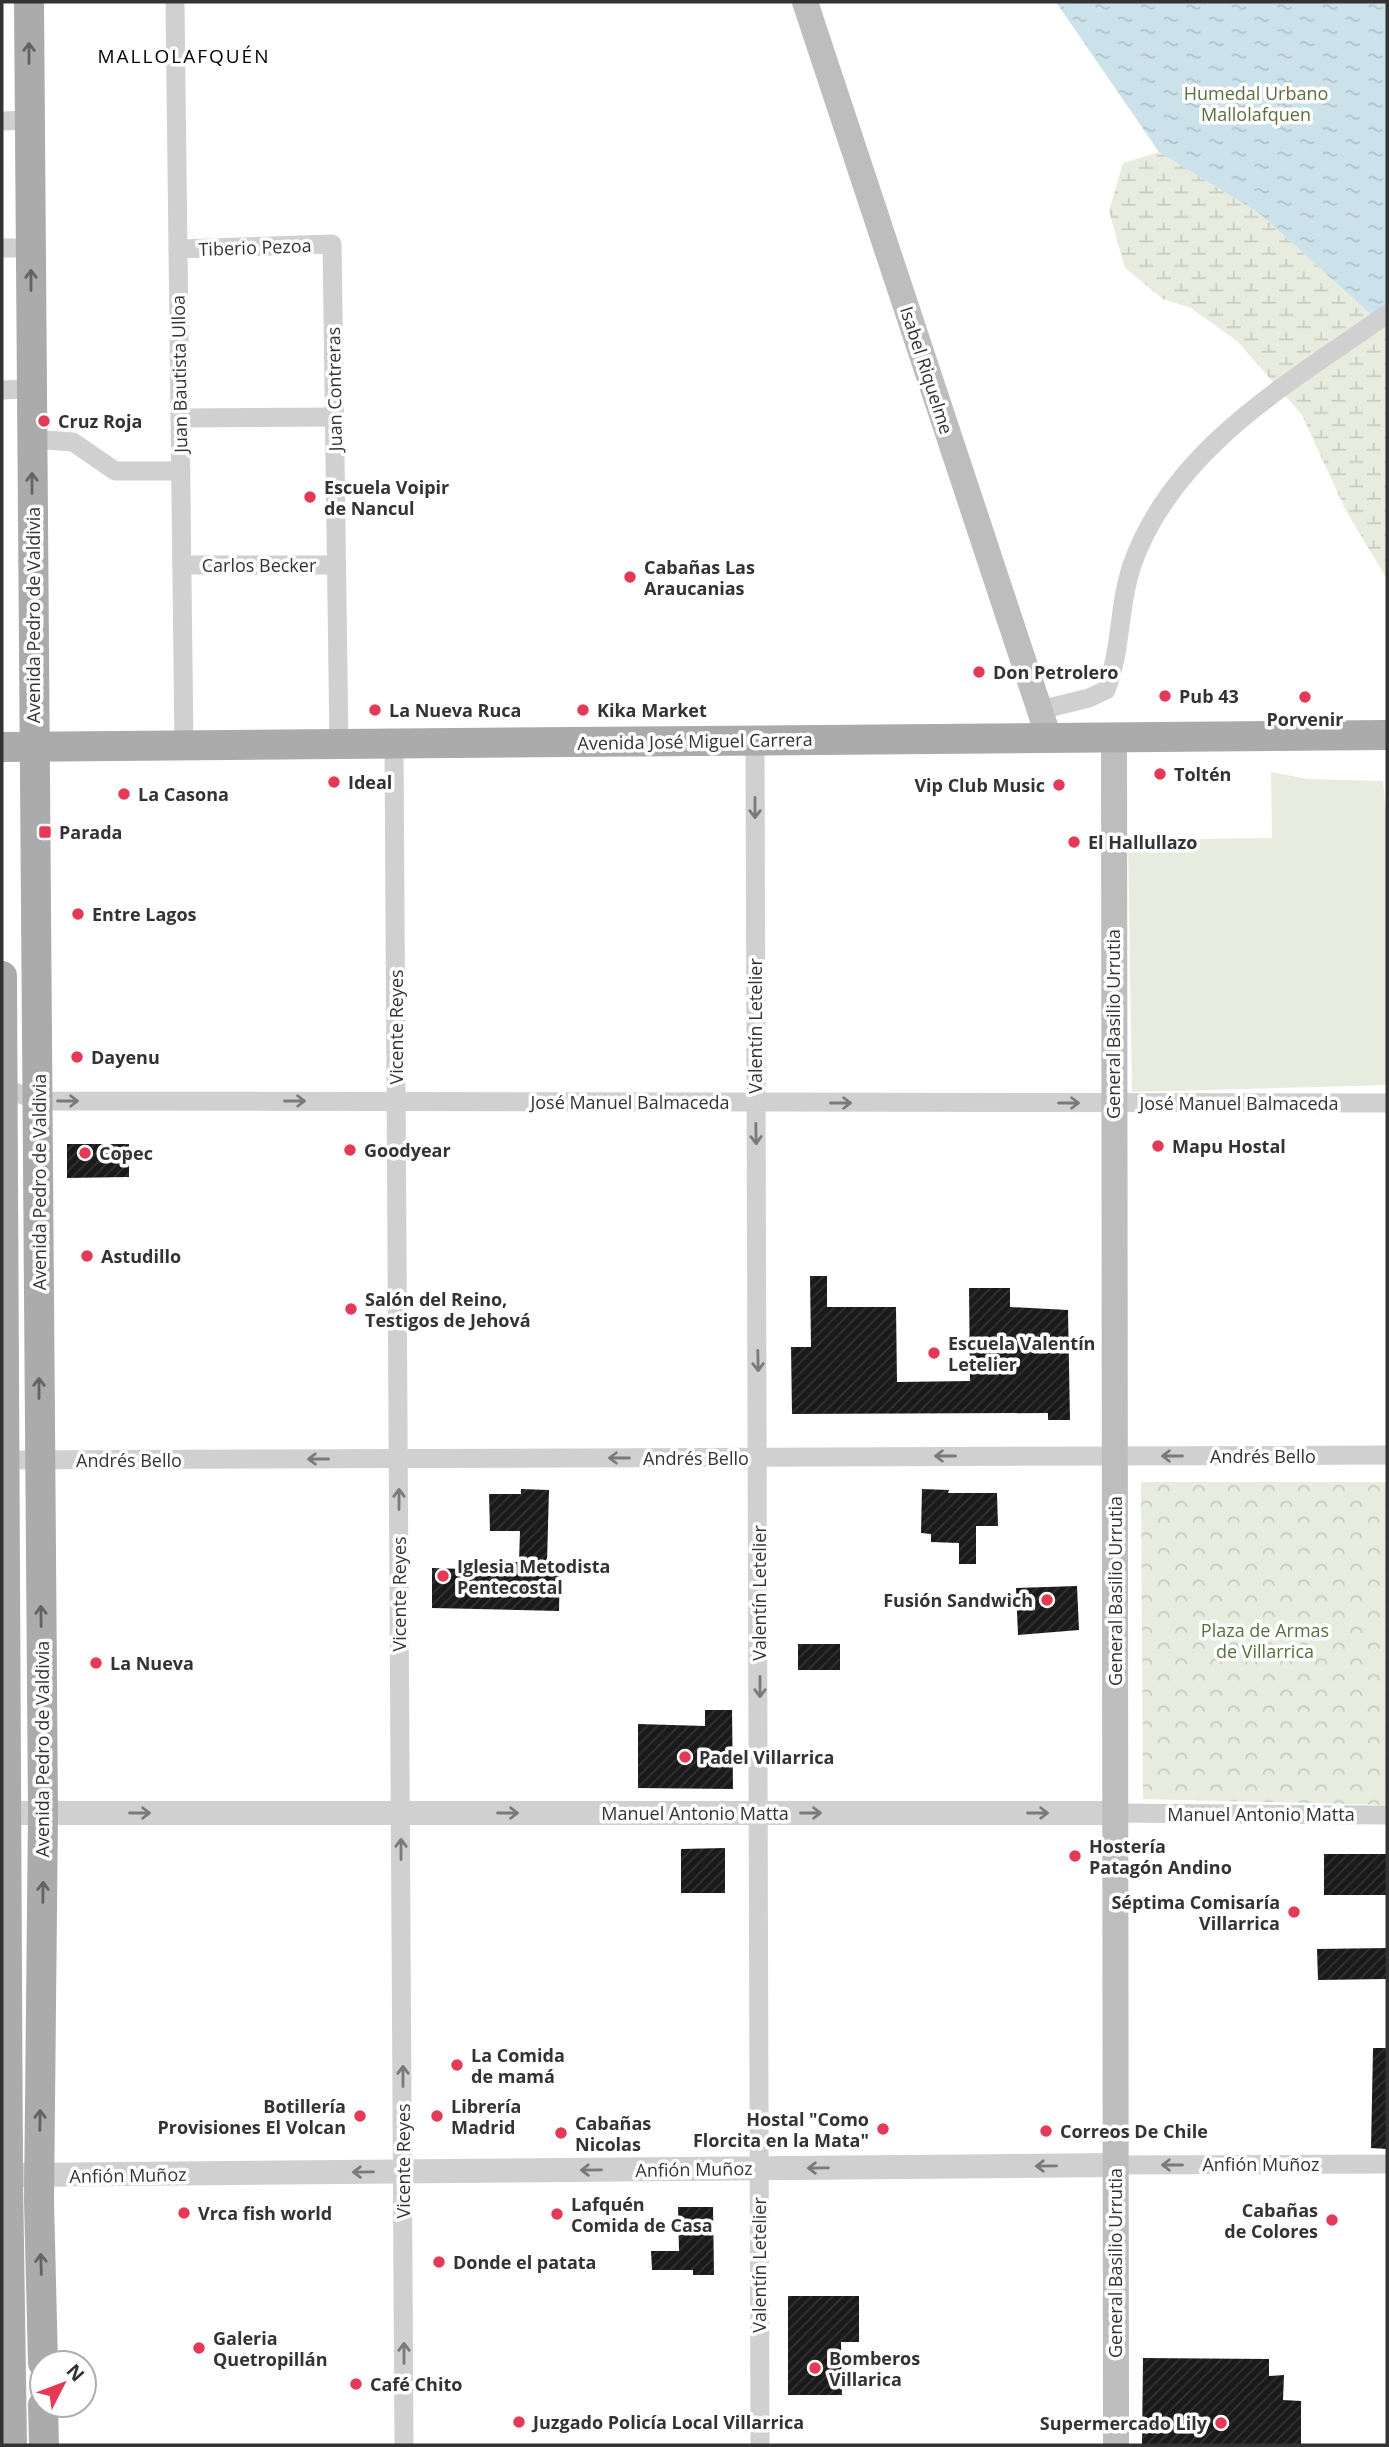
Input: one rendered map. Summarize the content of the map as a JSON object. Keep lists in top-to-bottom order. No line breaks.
{"streets":{"main road":["Isabel Riquelme","Avenida Pedro de Valdivia","Avenida José Miguel Carrera","General Basilio Urrutia"],"street":["Tiberio Pezoa","Juan Bautista Ulloa","Juan Contreras","Carlos Becker","Valentín Letelier","Vicente Reyes","José Manuel Balmaceda","Andrés Bello","Manuel Antonio Matta","Anfión Muñoz"]},"crossings":[["Tiberio Pezoa","Juan Bautista Ulloa"],["Tiberio Pezoa","Juan Contreras"],["Isabel Riquelme","Avenida José Miguel Carrera"],["Juan Bautista Ulloa","Carlos Becker"],["Juan Bautista Ulloa","Avenida José Miguel Carrera"],["Juan Contreras","Carlos Becker"],["Juan Contreras","Avenida José Miguel Carrera"],["Avenida Pedro de Valdivia","Avenida José Miguel Carrera"],["Avenida Pedro de Valdivia","José Manuel Balmaceda"],["Avenida Pedro de Valdivia","Andrés Bello"],["Avenida Pedro de Valdivia","Manuel Antonio Matta"],["Avenida Pedro de Valdivia","Anfión Muñoz"],["Avenida José Miguel Carrera","General Basilio Urrutia"],["Avenida José Miguel Carrera","Valentín Letelier"],["Avenida José Miguel Carrera","Vicente Reyes"],["General Basilio Urrutia","José Manuel Balmaceda"],["General Basilio Urrutia","Andrés Bello"],["General Basilio Urrutia","Manuel Antonio Matta"],["General Basilio Urrutia","Anfión Muñoz"],["Valentín Letelier","José Manuel Balmaceda"],["Valentín Letelier","Andrés Bello"],["Valentín Letelier","Manuel Antonio Matta"],["Valentín Letelier","Anfión Muñoz"],["Vicente Reyes","José Manuel Balmaceda"],["Vicente Reyes","Andrés Bello"],["Vicente Reyes","Manuel Antonio Matta"],["Vicente Reyes","Anfión Muñoz"]],"one_way":["Valentín Letelier","Vicente Reyes","José Manuel Balmaceda","Andrés Bello","Manuel Antonio Matta","Anfión Muñoz"],"districts":["MALLOLAFQUÉN"],"parks":["Humedal Urbano Mallolafquen","Plaza de Armas de Villarrica"],"places":{"other":["Cruz Roja","Escuela Voipir de Nancul","Cabañas Las Araucanias","Don Petrolero","Pub 43","Porvenir","La Nueva Ruca","Kika Market","Toltén","Ideal","Vip Club Music","La Casona","El Hallullazo","Entre Lagos","Dayenu","Mapu Hostal","Goodyear","Copec","Astudillo","Salón del Reino, Testigos de Jehová","Escuela Valentín Letelier","Iglesia Metodista Pentecostal","Fusión Sandwich","La Nueva","Padel Villarrica","Hostería Patagón Andino","Séptima Comisaría Villarrica","La Comida de mamá","Botillería Provisiones El Volcan","Librería Madrid","Hostal \"Como Florcita en la Mata\"","Correos De Chile","Cabañas Nicolas","Vrca fish world","Lafquén Comida de Casa","Cabañas de Colores","Donde el patata","Galeria Quetropillán","Bomberos Villarica","Café Chito","Juzgado Policía Local Villarrica","Supermercado Lily"],"transit":["Parada"]},"north":"top right"}
